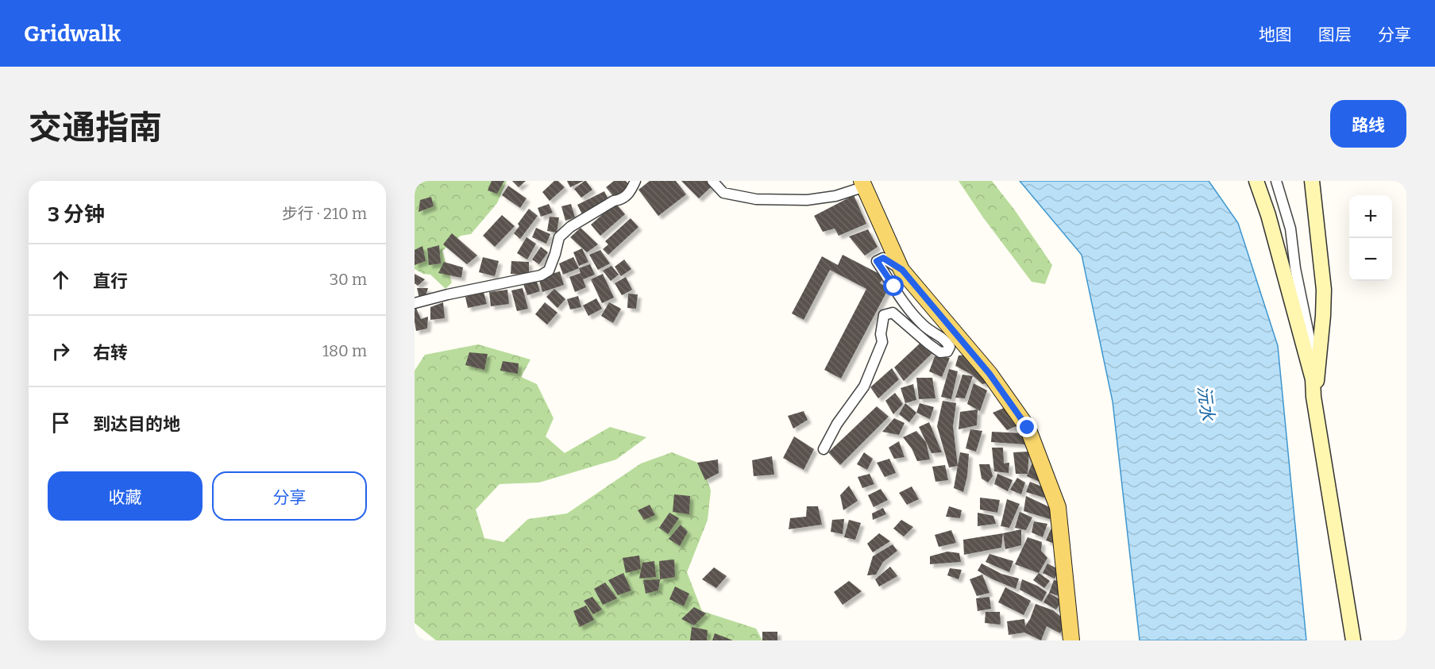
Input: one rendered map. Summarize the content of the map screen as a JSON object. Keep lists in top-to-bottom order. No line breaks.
{"water":["沅水"],"page":{"header":"Gridwalk","nav":["地图","图层","分享"],"title":"交通指南","buttons":["路线",["收藏","分享"]],"heading":["3 分钟","步行 · 210 m"],"map_buttons":["+","−"],"list":[["直行","30 m"],["右转","180 m"],"到达目的地"]}}
